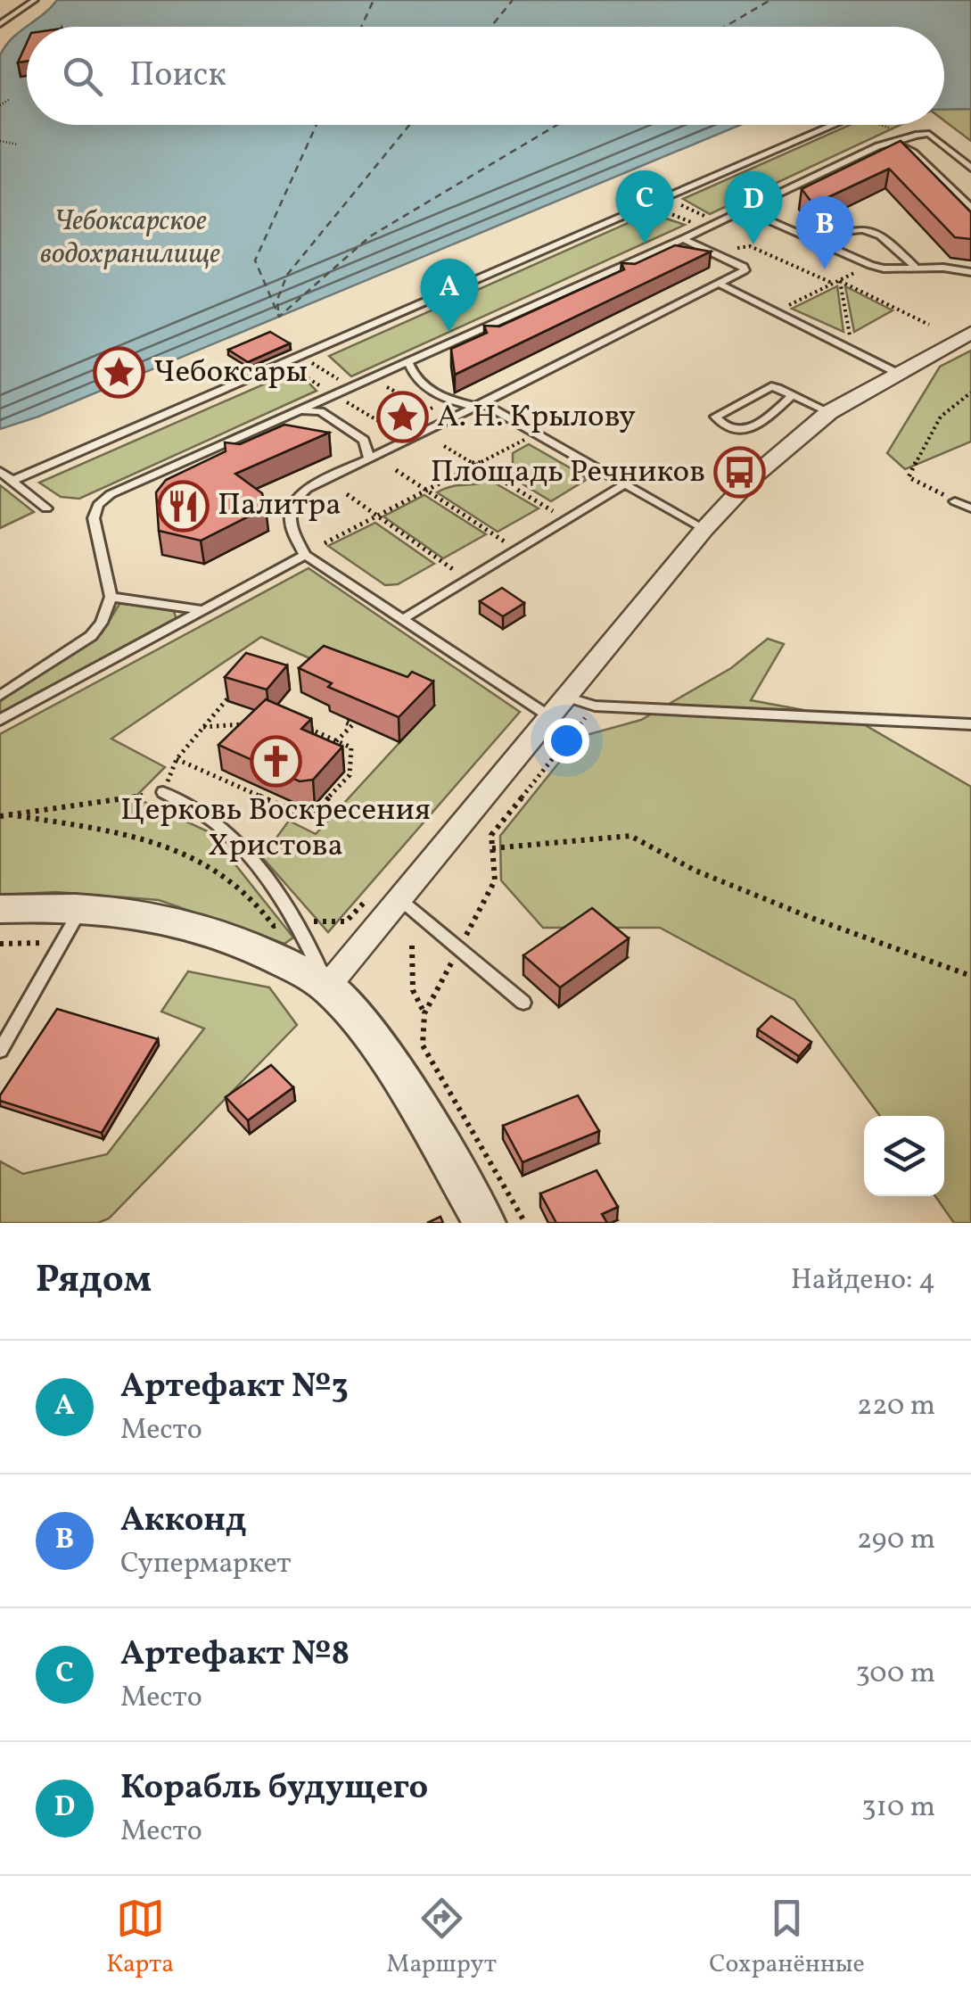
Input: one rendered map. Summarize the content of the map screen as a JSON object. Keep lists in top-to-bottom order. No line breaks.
{"water":["Чебоксарское водохранилище"],"places":{"place":["Чебоксары","А. Н. Крылову"],"bus stop":["Площадь Речников"],"restaurant":["Палитра"],"church":["Церковь Воскресения Христова"]},"page":{"search":"Поиск","pins":["C","D","B","A"],"heading":["Рядом","Найдено: 4"],"list":[{"mark":"A","name":"Артефакт №3","note":"Место","value":"220 m"},{"mark":"B","name":"Акконд","note":"Супермаркет","value":"290 m"},{"mark":"C","name":"Артефакт №8","note":"Место","value":"300 m"},{"mark":"D","name":"Корабль будущего","note":"Место","value":"310 m"}],"nav":["Карта","Маршрут","Сохранённые"]}}
